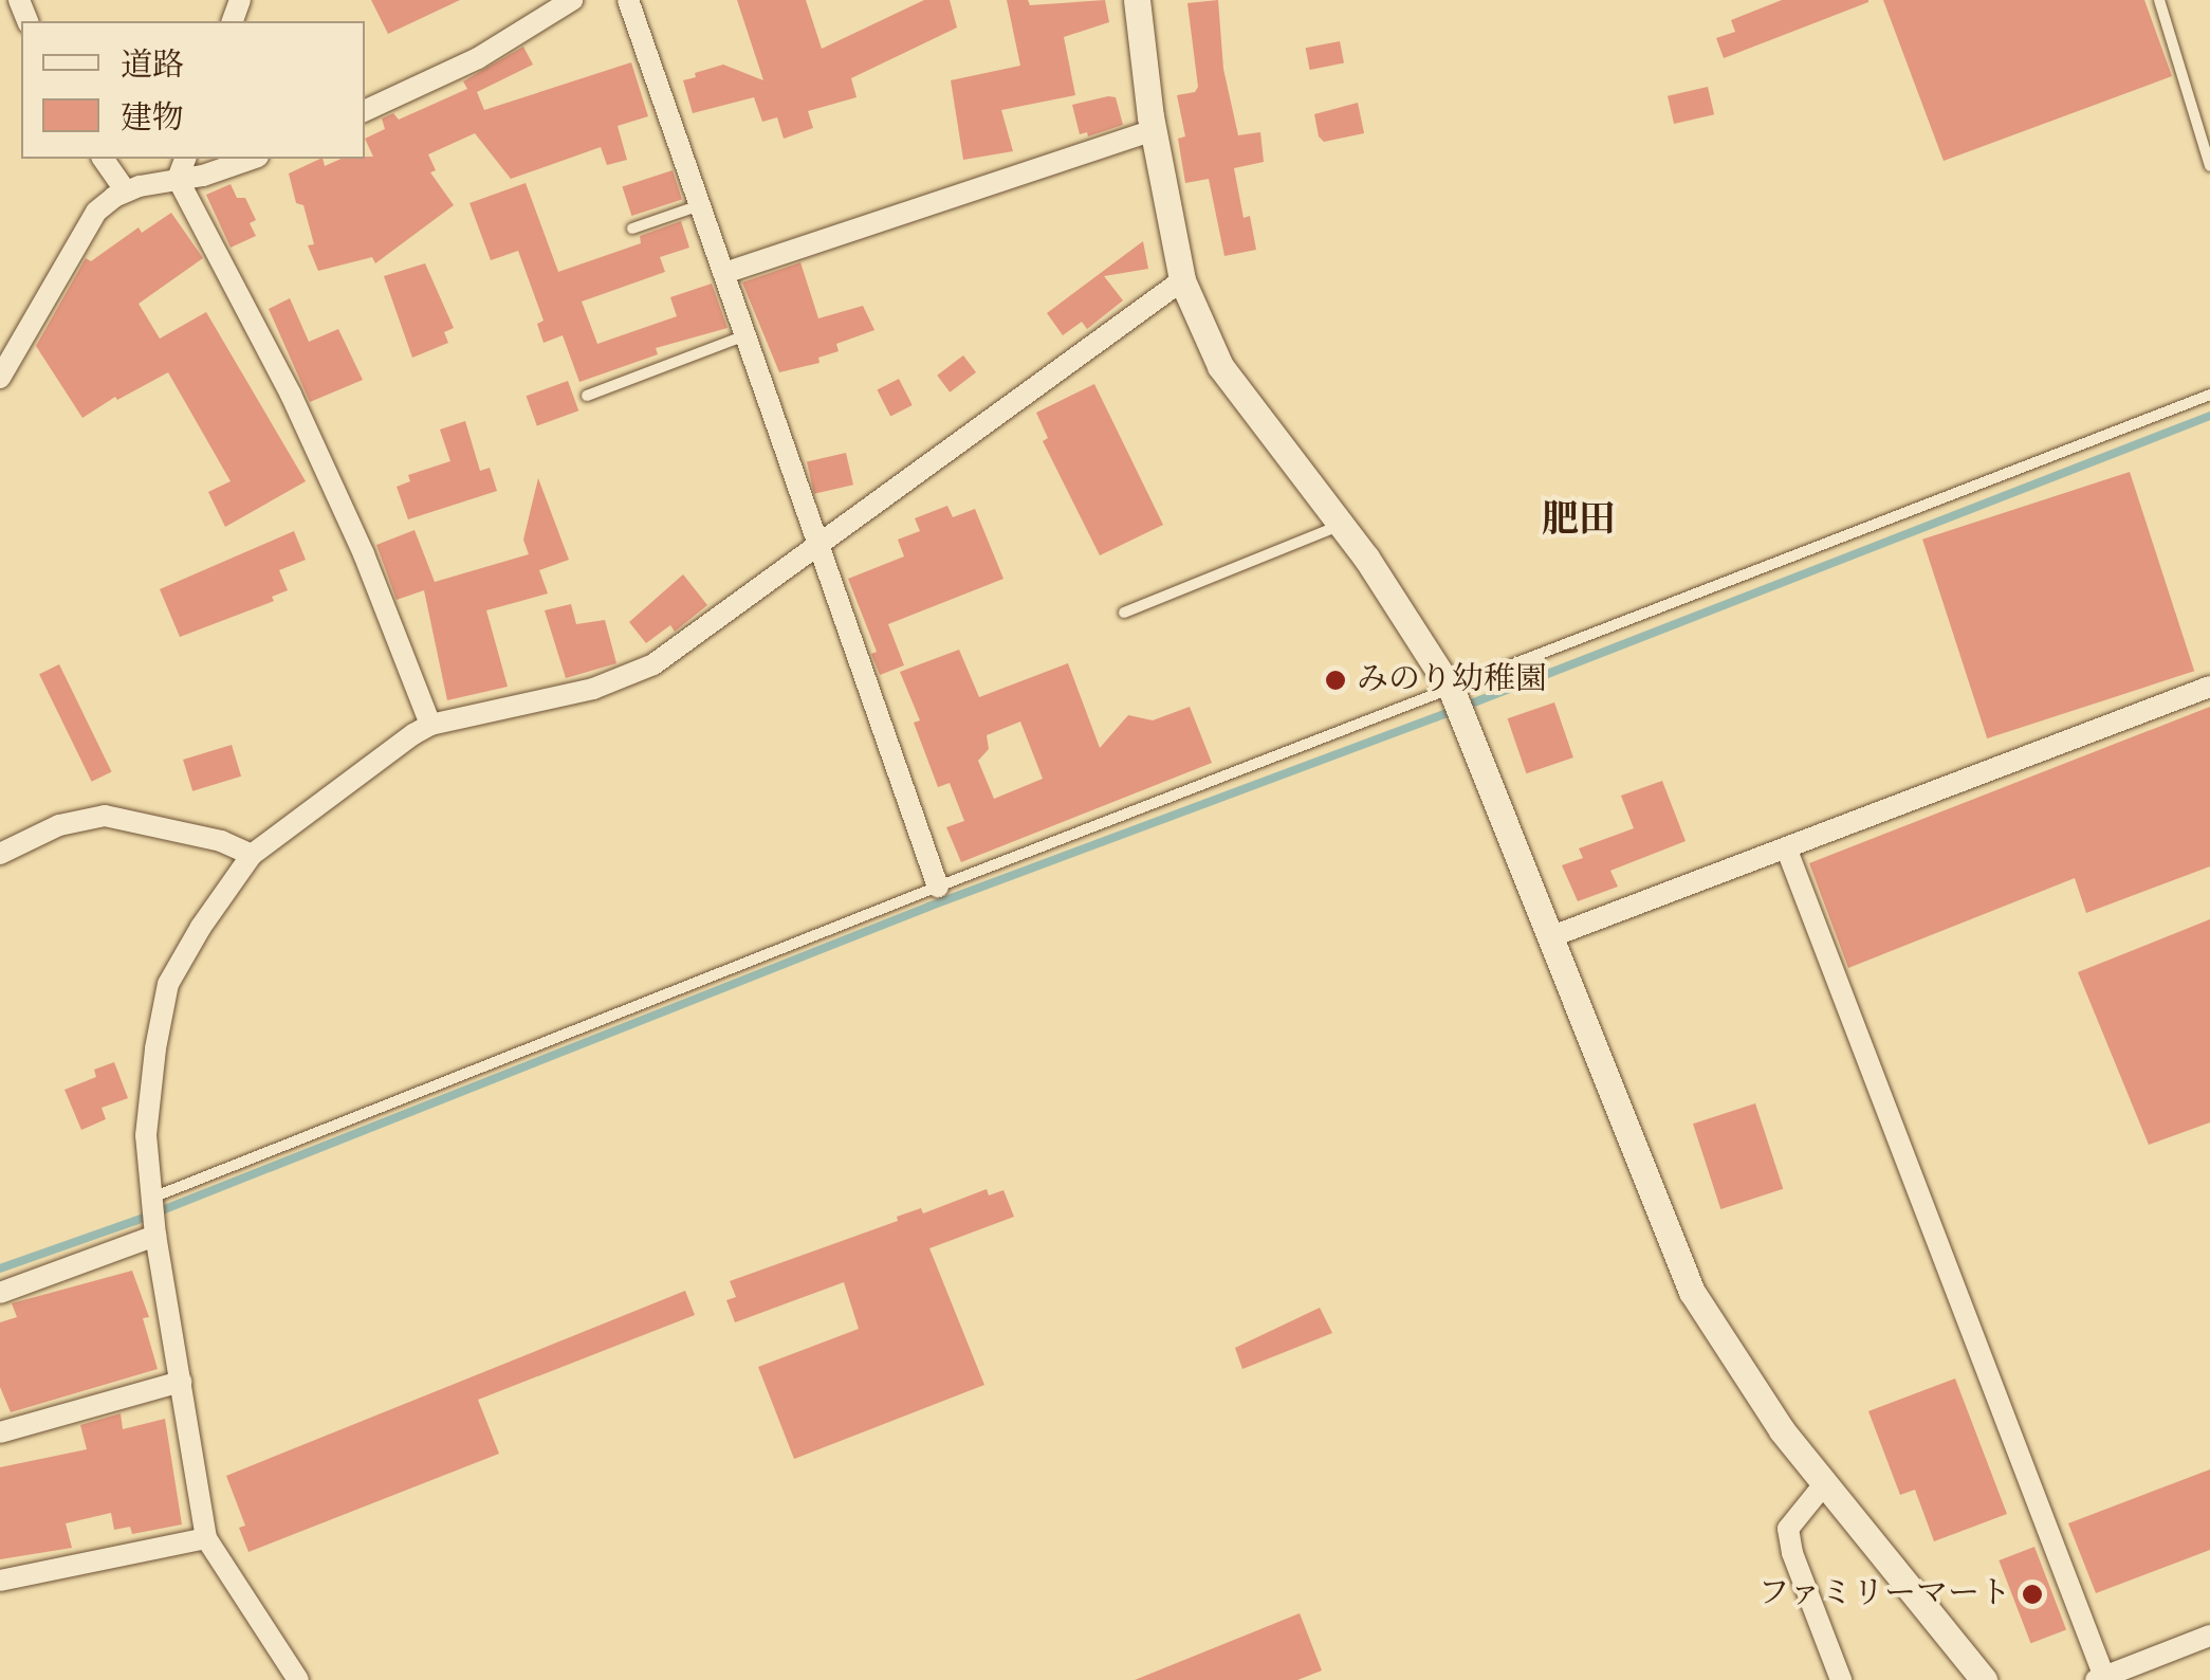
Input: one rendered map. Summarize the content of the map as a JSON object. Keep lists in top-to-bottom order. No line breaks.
{"districts":["肥田"],"places":["みのり幼稚園","ファミリーマート"],"legend":["道路","建物"]}
